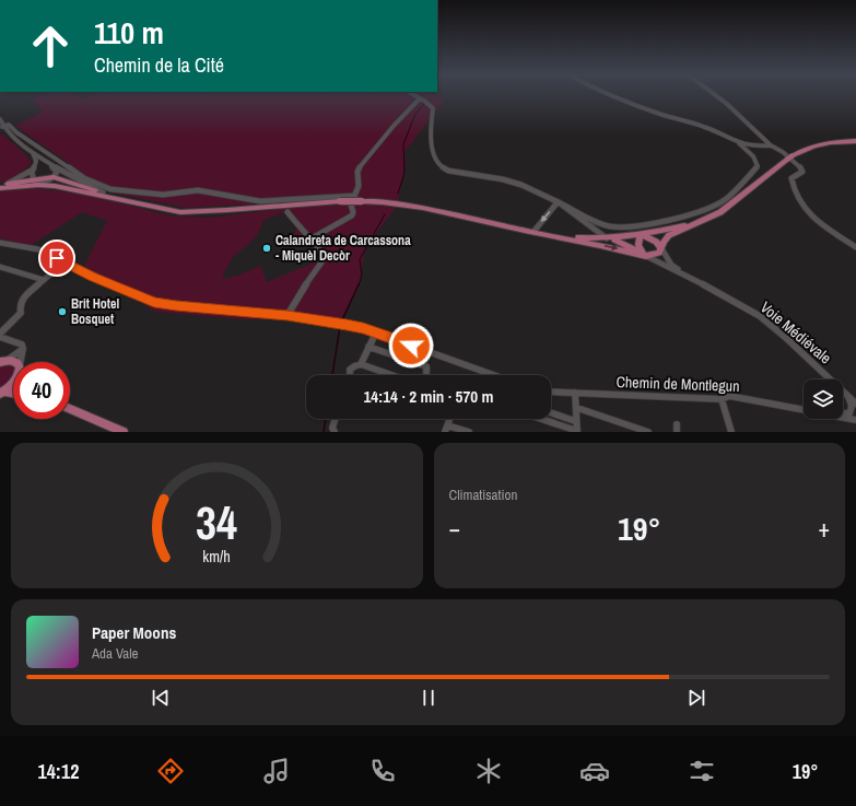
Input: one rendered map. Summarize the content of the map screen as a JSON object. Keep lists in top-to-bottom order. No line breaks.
{"streets":{"street":["Voie Médiévale","Chemin de Montlegun"]},"crossings":[["Voie Médiévale","Chemin de Montlegun"]],"places":["Calandreta de Carcassona - Miquèl Decòr","Brit Hotel Bosquet"],"page":{"turn":["110 m","Chemin de la Cité"],"limit":"40","trip":"14:14 · 2 min · 570 m","tile":"Climatisation","heat":["−","19°","+"],"song":["Paper Moons","Ada Vale"],"tabs":["14:12","19°"],"gauge":["34","km/h"]}}
